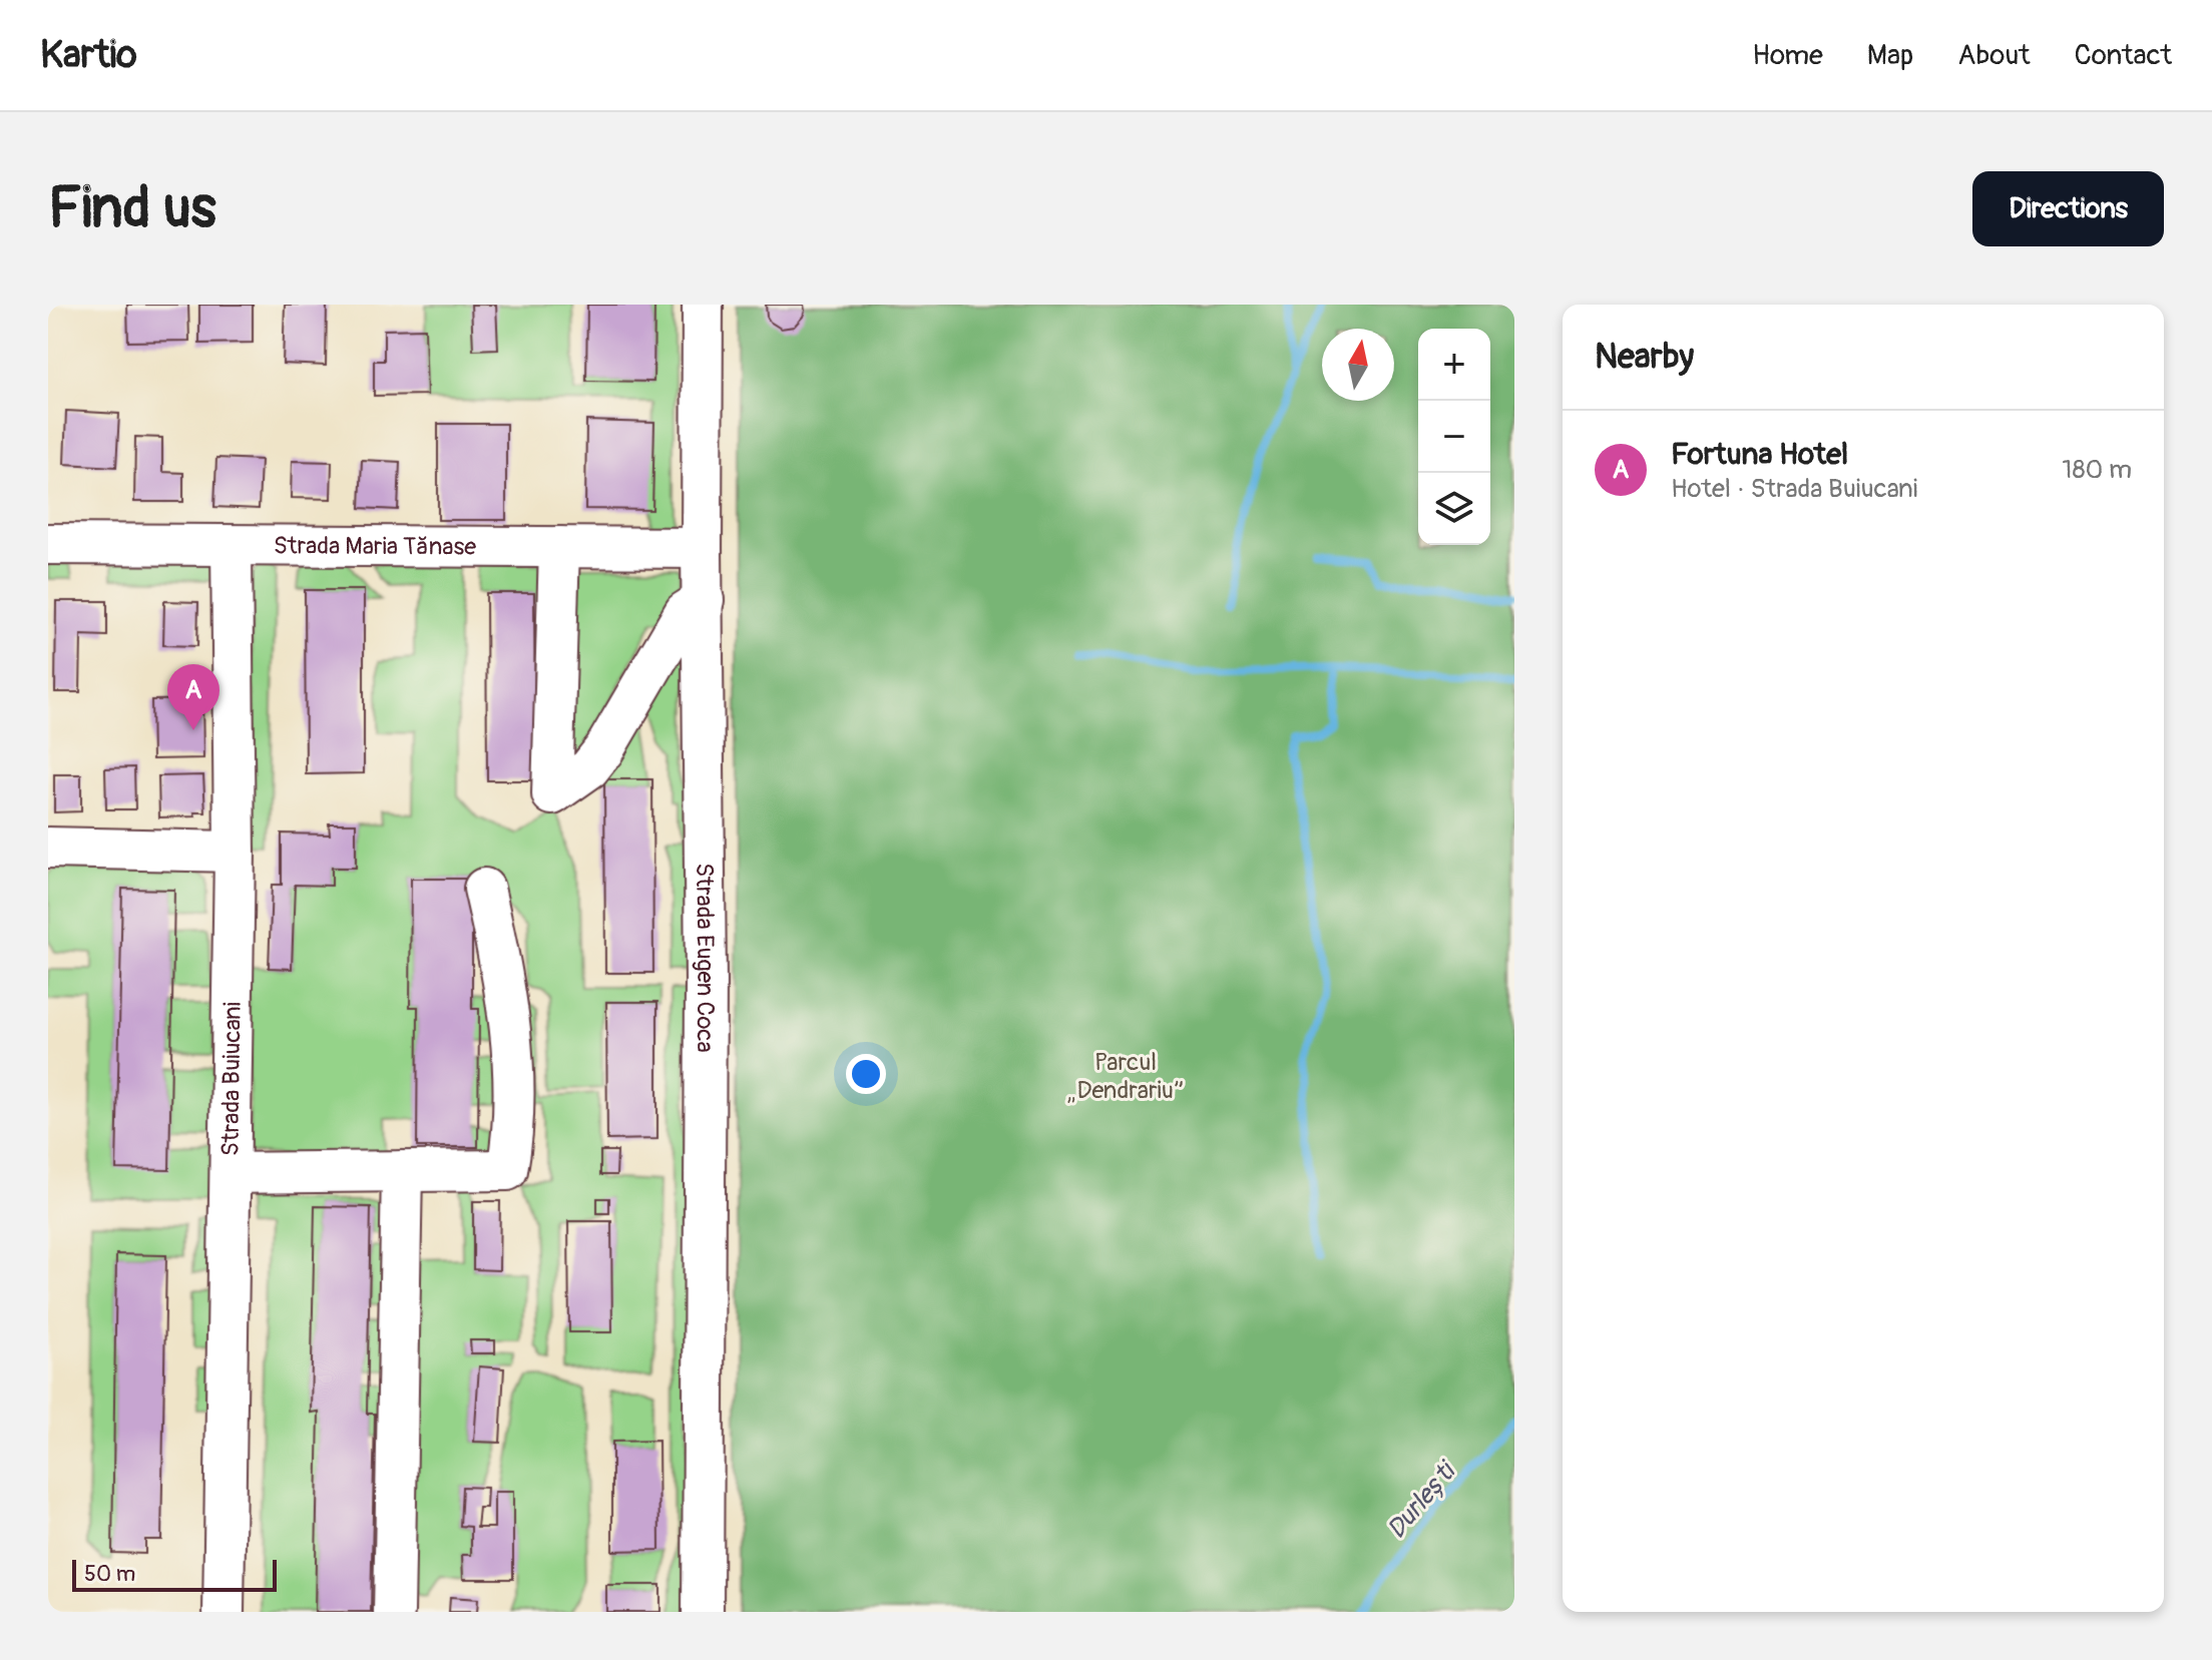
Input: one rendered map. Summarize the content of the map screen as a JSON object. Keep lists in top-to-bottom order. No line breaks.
{"streets":{"street":["Strada Maria Tănase","Strada Eugen Coca","Strada Buiucani"]},"crossings":[["Strada Maria Tănase","Strada Eugen Coca"],["Strada Maria Tănase","Strada Buiucani"]],"water":["Durlești"],"parks":["Parcul „Dendrariu”"],"scale_bar":"50 m","north":"top","page":{"header":"Kartio","nav":["Home","Map","About","Contact"],"buttons":"Directions","title":"Find us","heading":"Nearby","map_buttons":["+","−"],"list":[{"mark":"A","name":"Fortuna Hotel","note":"Hotel · Strada Buiucani","value":"180 m"}],"pins":"A","scale":"50 m"}}
